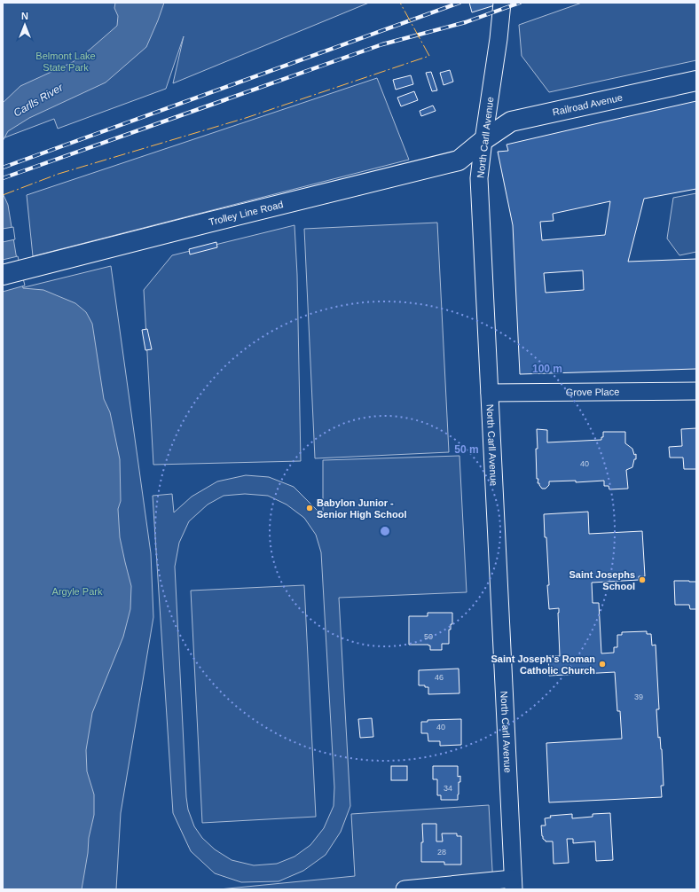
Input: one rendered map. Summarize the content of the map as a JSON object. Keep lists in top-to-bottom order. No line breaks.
{"streets":{"main road":["Railroad Avenue","Trolley Line Road"],"street":["North Carll Avenue","Grove Place"]},"crossings":[["Railroad Avenue","North Carll Avenue"],["Railroad Avenue","Trolley Line Road"],["North Carll Avenue","Trolley Line Road"],["North Carll Avenue","Grove Place"]],"water":["Carlls River"],"parks":["Belmont Lake State Park","Argyle Park"],"places":["Babylon Junior - Senior High School","Saint Josephs School","Saint Joseph's Roman Catholic Church"],"house_numbers":["40","50","46","39","40","34","28"],"north":"top","rings":["100 m","50 m"]}
